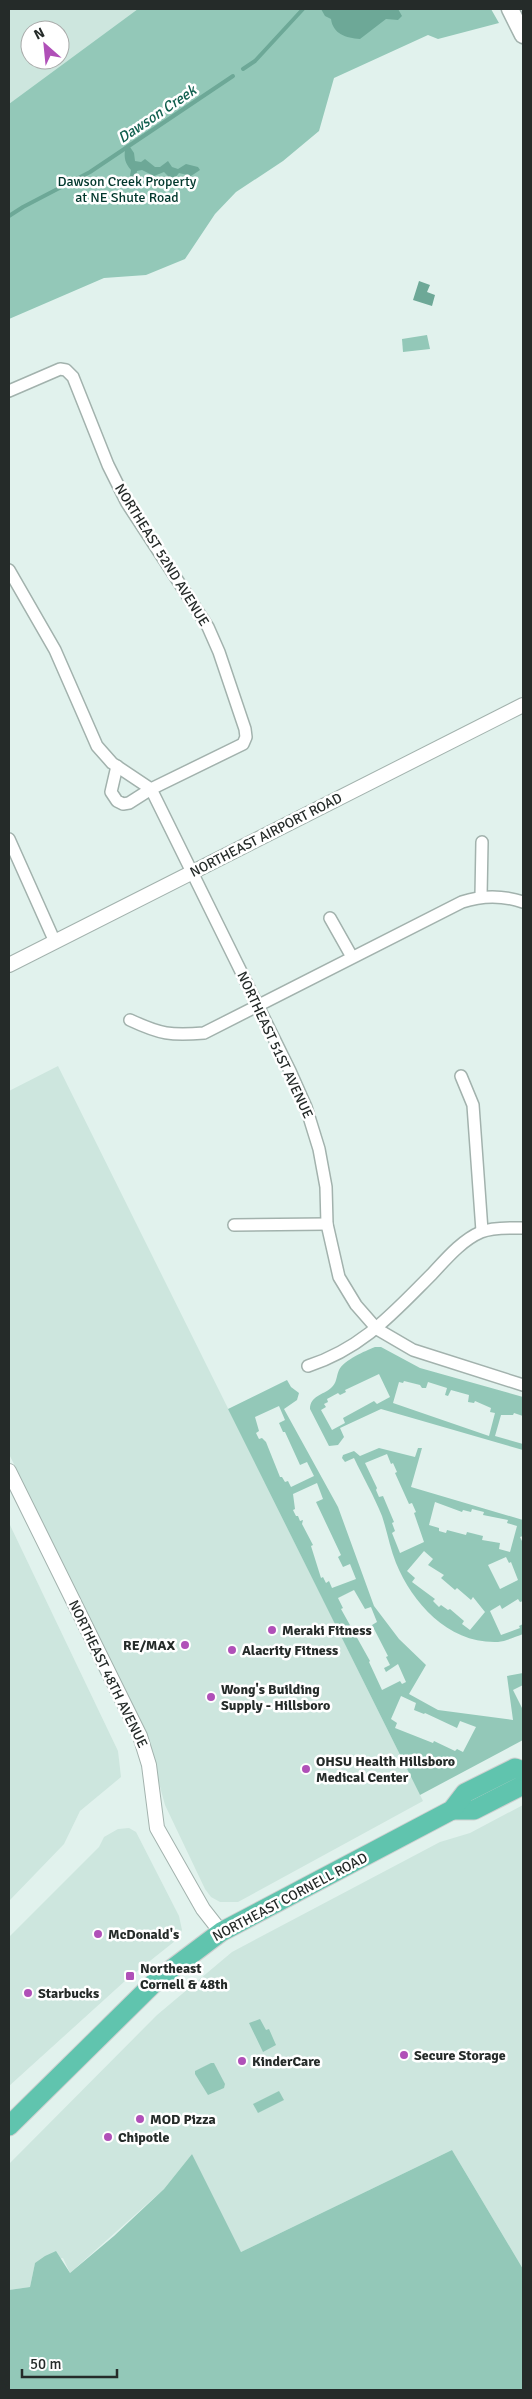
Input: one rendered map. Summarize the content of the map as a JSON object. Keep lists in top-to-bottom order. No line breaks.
{"streets":{"highway":["NORTHEAST CORNELL ROAD"],"street":["NORTHEAST 52ND AVENUE","NORTHEAST AIRPORT ROAD","NORTHEAST 51ST AVENUE","NORTHEAST 48TH AVENUE"]},"crossings":[["NORTHEAST 52ND AVENUE","NORTHEAST 51ST AVENUE"],["NORTHEAST AIRPORT ROAD","NORTHEAST 51ST AVENUE"],["NORTHEAST 48TH AVENUE","NORTHEAST CORNELL ROAD"]],"water":["Dawson Creek"],"parks":["Dawson Creek Property at NE Shute Road"],"places":{"other":["Meraki Fitness","RE/MAX","Alacrity Fitness","Wong's Building Supply - Hillsboro","OHSU Health Hillsboro Medical Center","McDonald's","Starbucks","Secure Storage","KinderCare","MOD Pizza","Chipotle"],"transit":["Northeast Cornell & 48th"]},"scale_bar":"50 m","north":"top left"}
